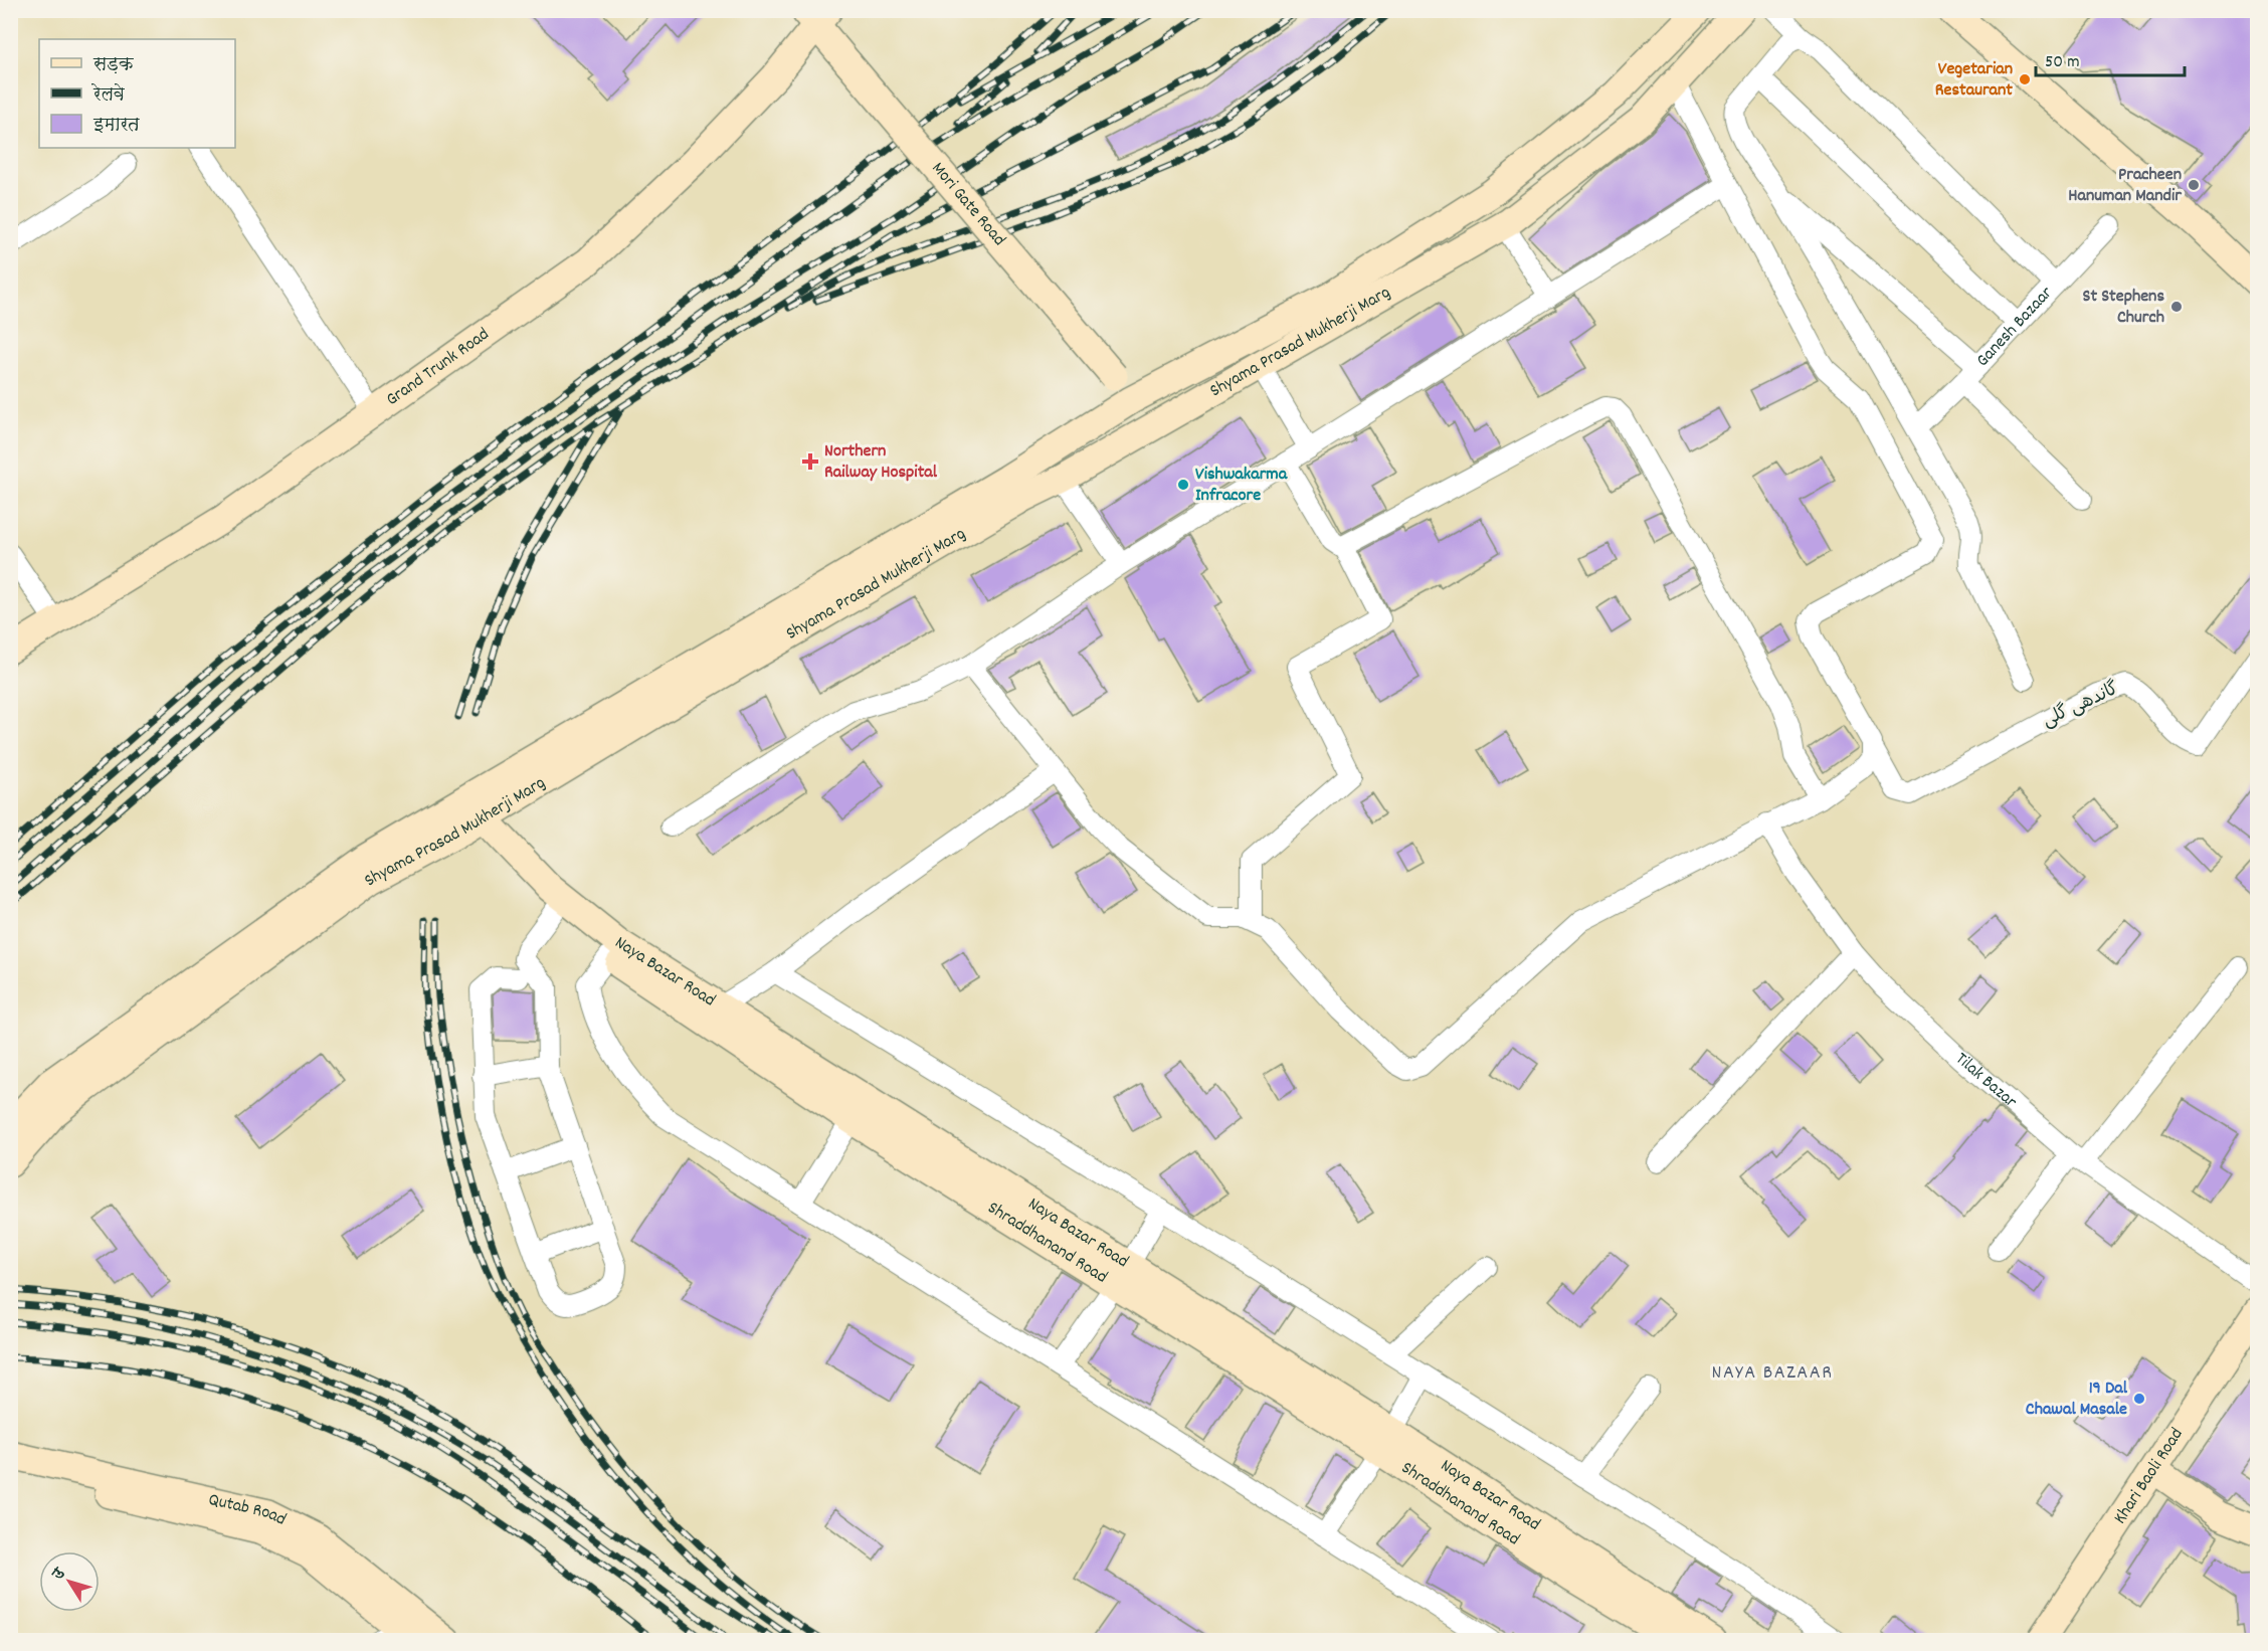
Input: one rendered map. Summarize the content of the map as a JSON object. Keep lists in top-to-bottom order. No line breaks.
{"streets":{"street":["Mori Gate Road","Ganesh Bazaar","Shyama Prasad Mukherji Marg","Grand Trunk Road","گاندھی گلی","Naya Bazar Road","Tilak Bazar","Shraddhanand Road","Khari Baoli Road","Qutab Road"]},"crossings":[["Mori Gate Road","Shyama Prasad Mukherji Marg"],["Mori Gate Road","Grand Trunk Road"],["Shyama Prasad Mukherji Marg","Naya Bazar Road"],["Naya Bazar Road","Shraddhanand Road"]],"districts":["NAYA BAZAAR"],"places":{"other":["Vegetarian Restaurant","Pracheen Hanuman Mandir","St Stephens Church","Vishwakarma Infracore","19 Dal Chawal Masale"],"health":["Northern Railway Hospital"]},"legend":["सड़क","रेलवे","इमारत"],"scale_bar":"50 m","north":"top left"}
